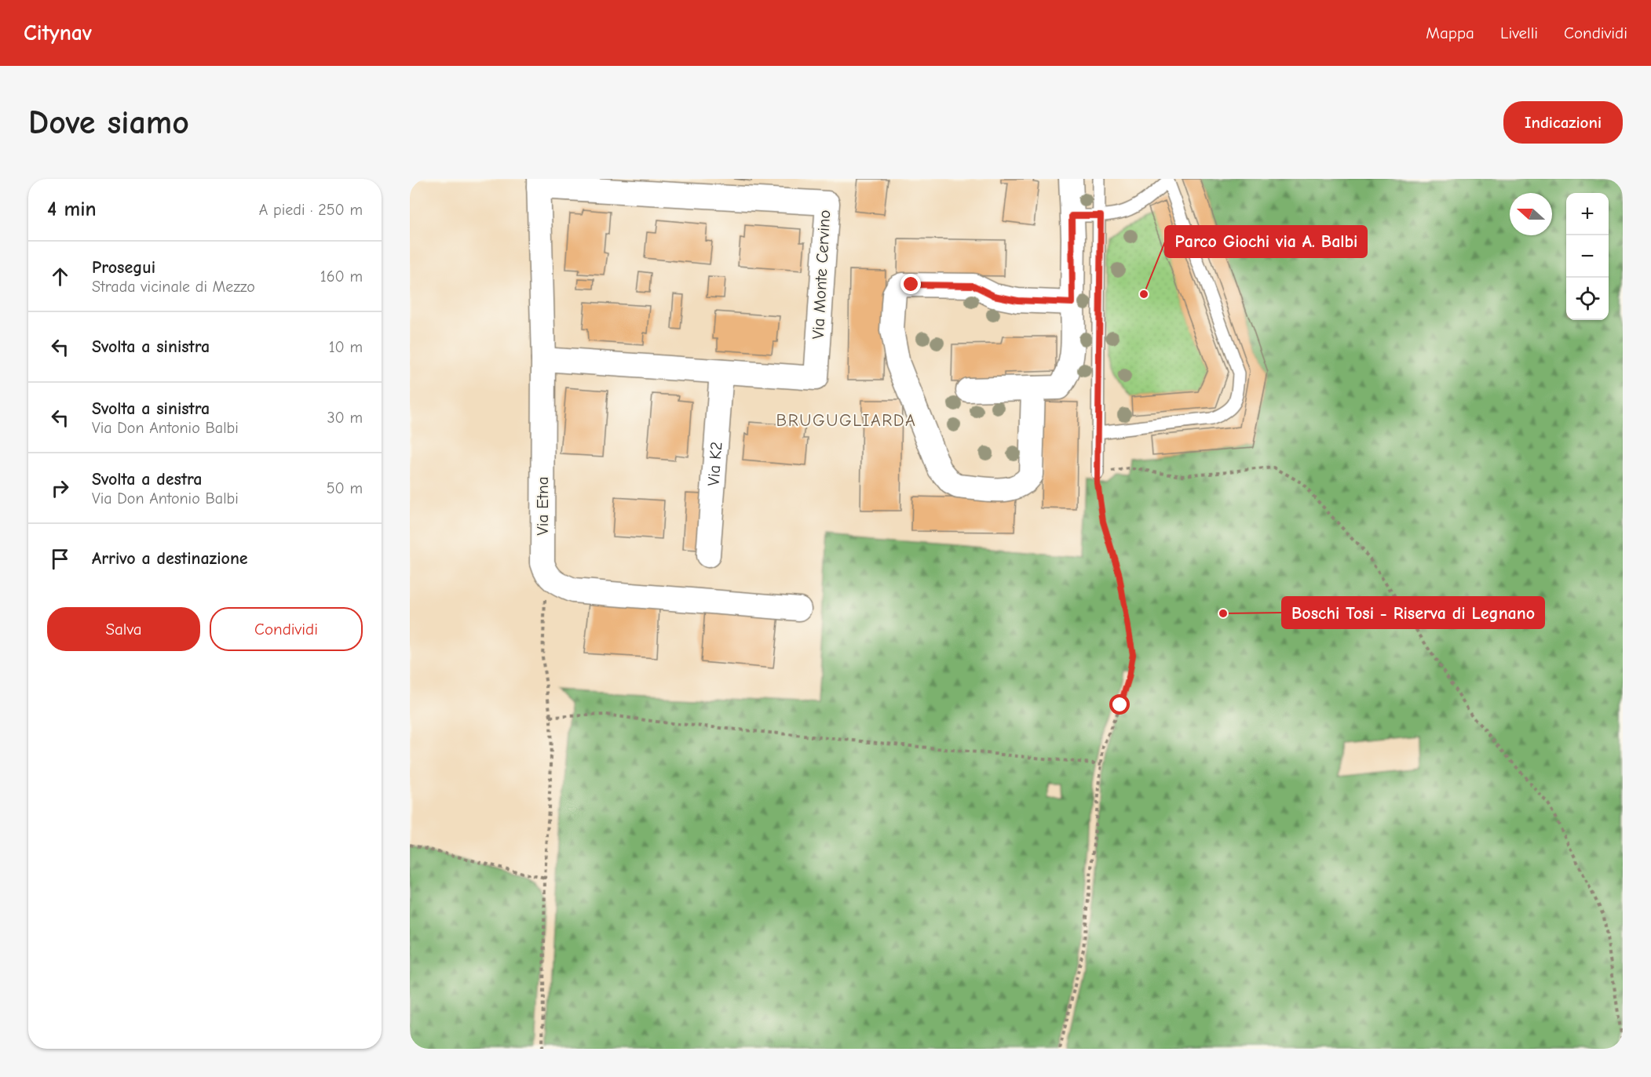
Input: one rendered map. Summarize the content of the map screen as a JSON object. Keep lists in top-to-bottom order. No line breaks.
{"streets":{"street":["Via Monte Cervino","Via K2","Via Etna"]},"crossings":[["Via Monte Cervino","Via K2"],["Via Monte Cervino","Via Etna"]],"districts":["BRUGUGLIARDA"],"places":["Parco Giochi via A. Balbi","Boschi Tosi - Riserva di Legnano"],"north":"left","page":{"header":"Citynav","nav":["Mappa","Livelli","Condividi"],"buttons":["Indicazioni",["Salva","Condividi"]],"title":"Dove siamo","heading":["4 min","A piedi · 250 m"],"map_buttons":["+","−"],"list":[["Prosegui","Strada vicinale di Mezzo","160 m"],["Svolta a sinistra","10 m"],["Svolta a sinistra","Via Don Antonio Balbi","30 m"],["Svolta a destra","Via Don Antonio Balbi","50 m"],"Arrivo a destinazione"]}}
